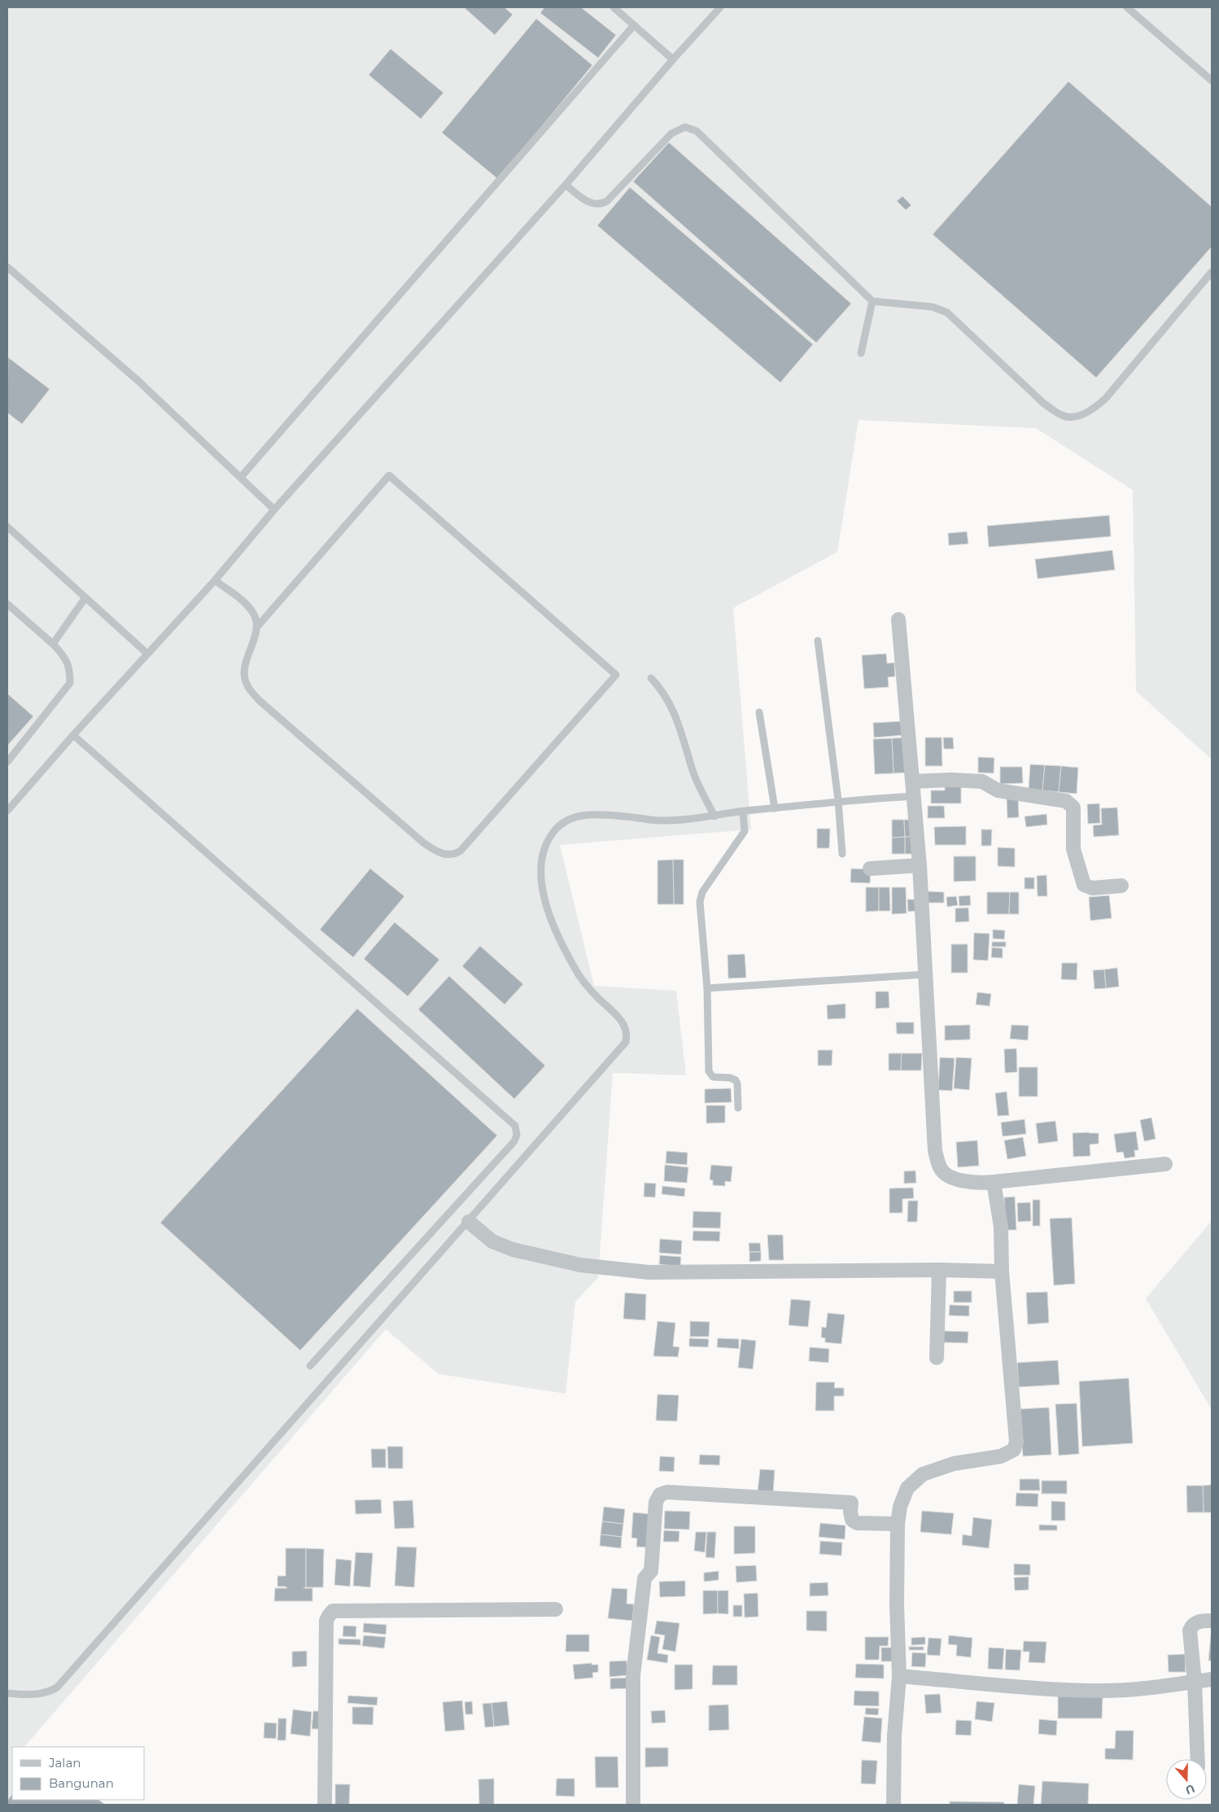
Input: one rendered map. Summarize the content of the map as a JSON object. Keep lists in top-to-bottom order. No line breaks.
{"legend":["Jalan","Bangunan"],"north":"bottom"}
